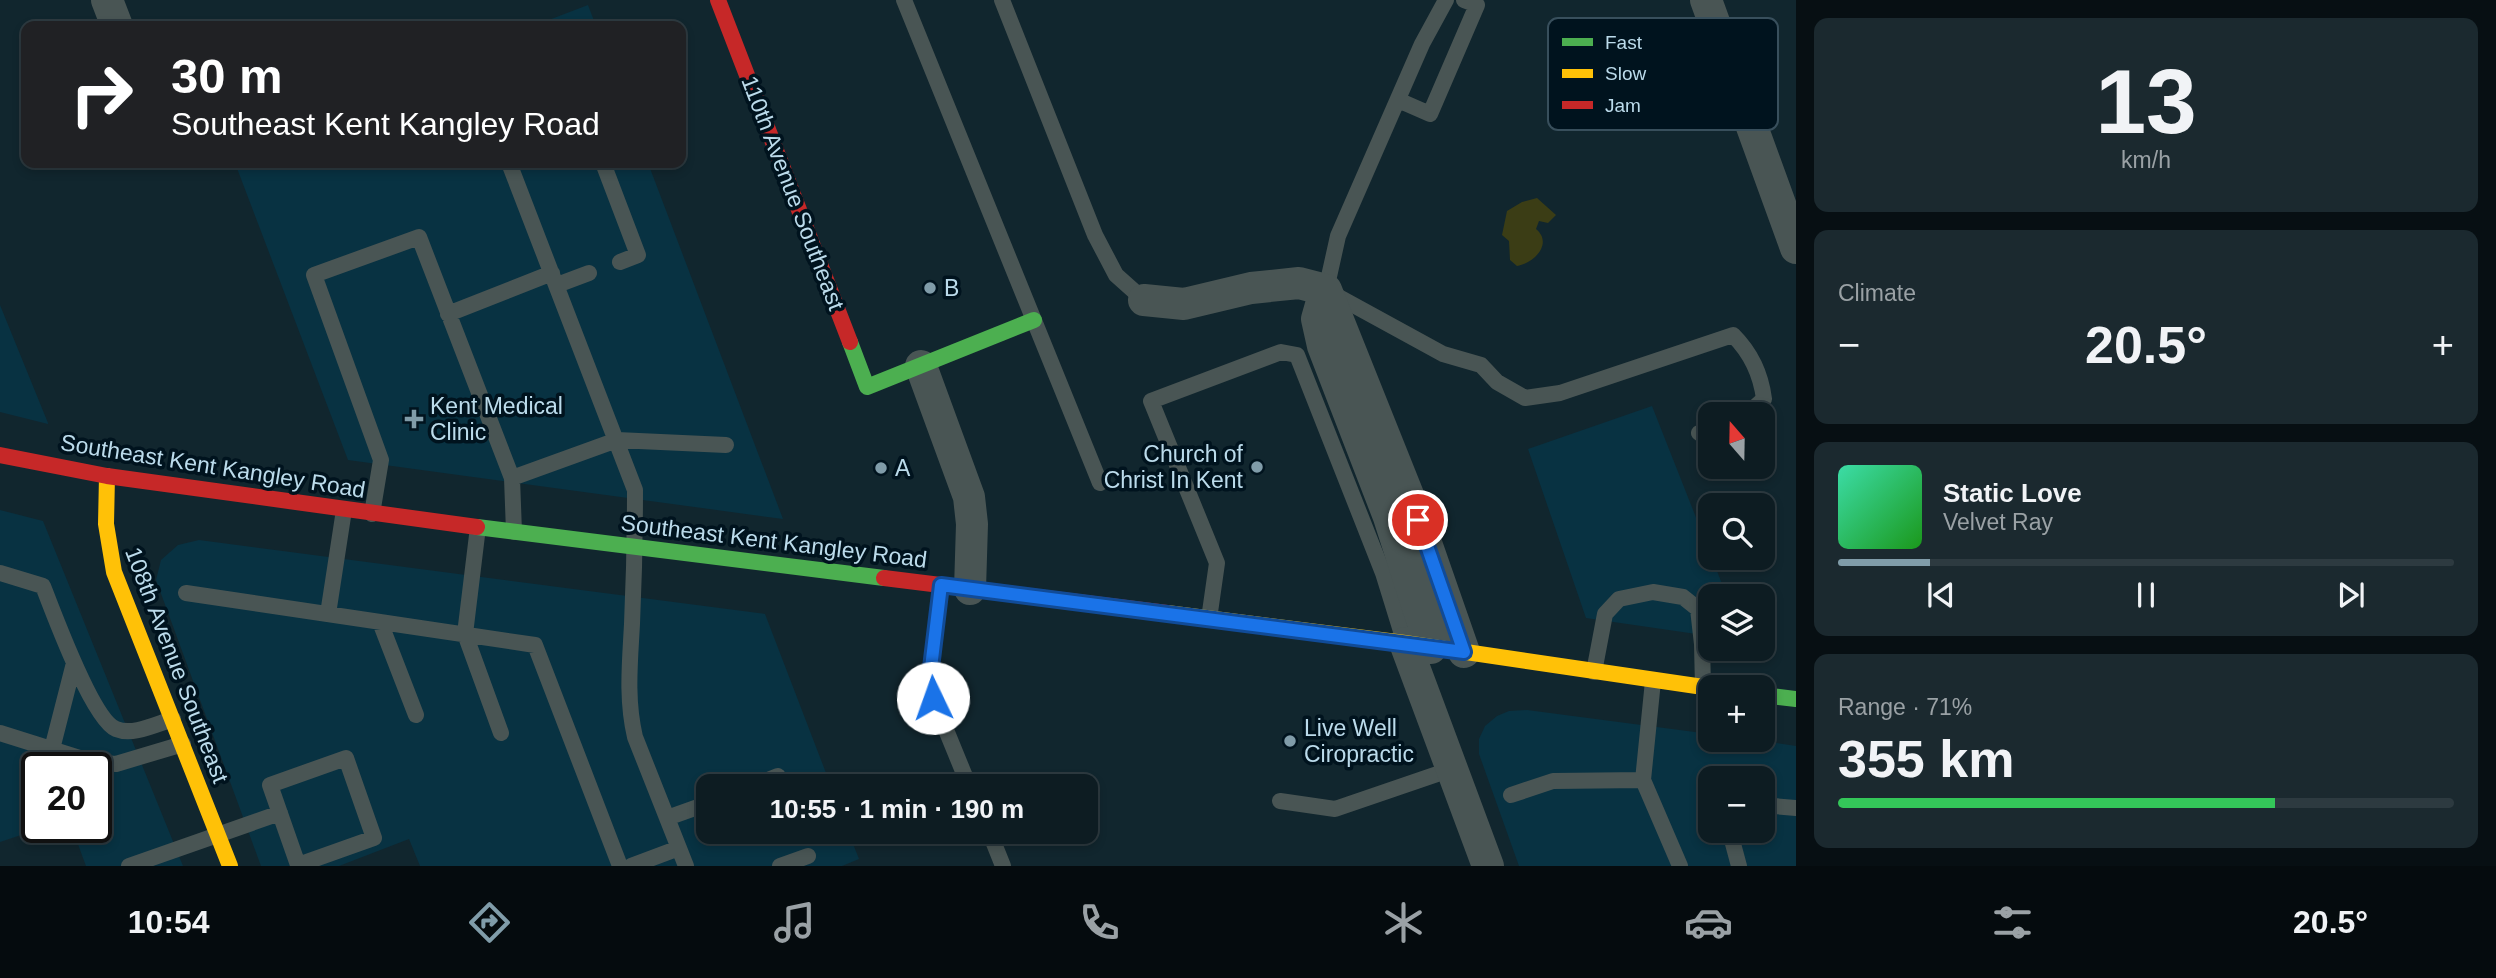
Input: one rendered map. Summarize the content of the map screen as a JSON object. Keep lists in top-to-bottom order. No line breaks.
{"streets":{"main road":["110th Avenue Southeast","Southeast Kent Kangley Road","108th Avenue Southeast"]},"crossings":[["Southeast Kent Kangley Road","108th Avenue Southeast"]],"places":{"other":["B","Church of Christ In Kent","A","Live Well Ciropractic"],"health":["Kent Medical Clinic"]},"legend":["Fast","Slow","Jam"],"north":"top","page":{"tile":[["13","km/h"],"Climate",["Range · 71%","355 km"]],"turn":["30 m","Southeast Kent Kangley Road"],"heat":["−","20.5°","+"],"map_buttons":["+","−"],"song":["Static Love","Velvet Ray"],"limit":"20","trip":"10:55 · 1 min · 190 m","tabs":["10:54","20.5°"]}}
